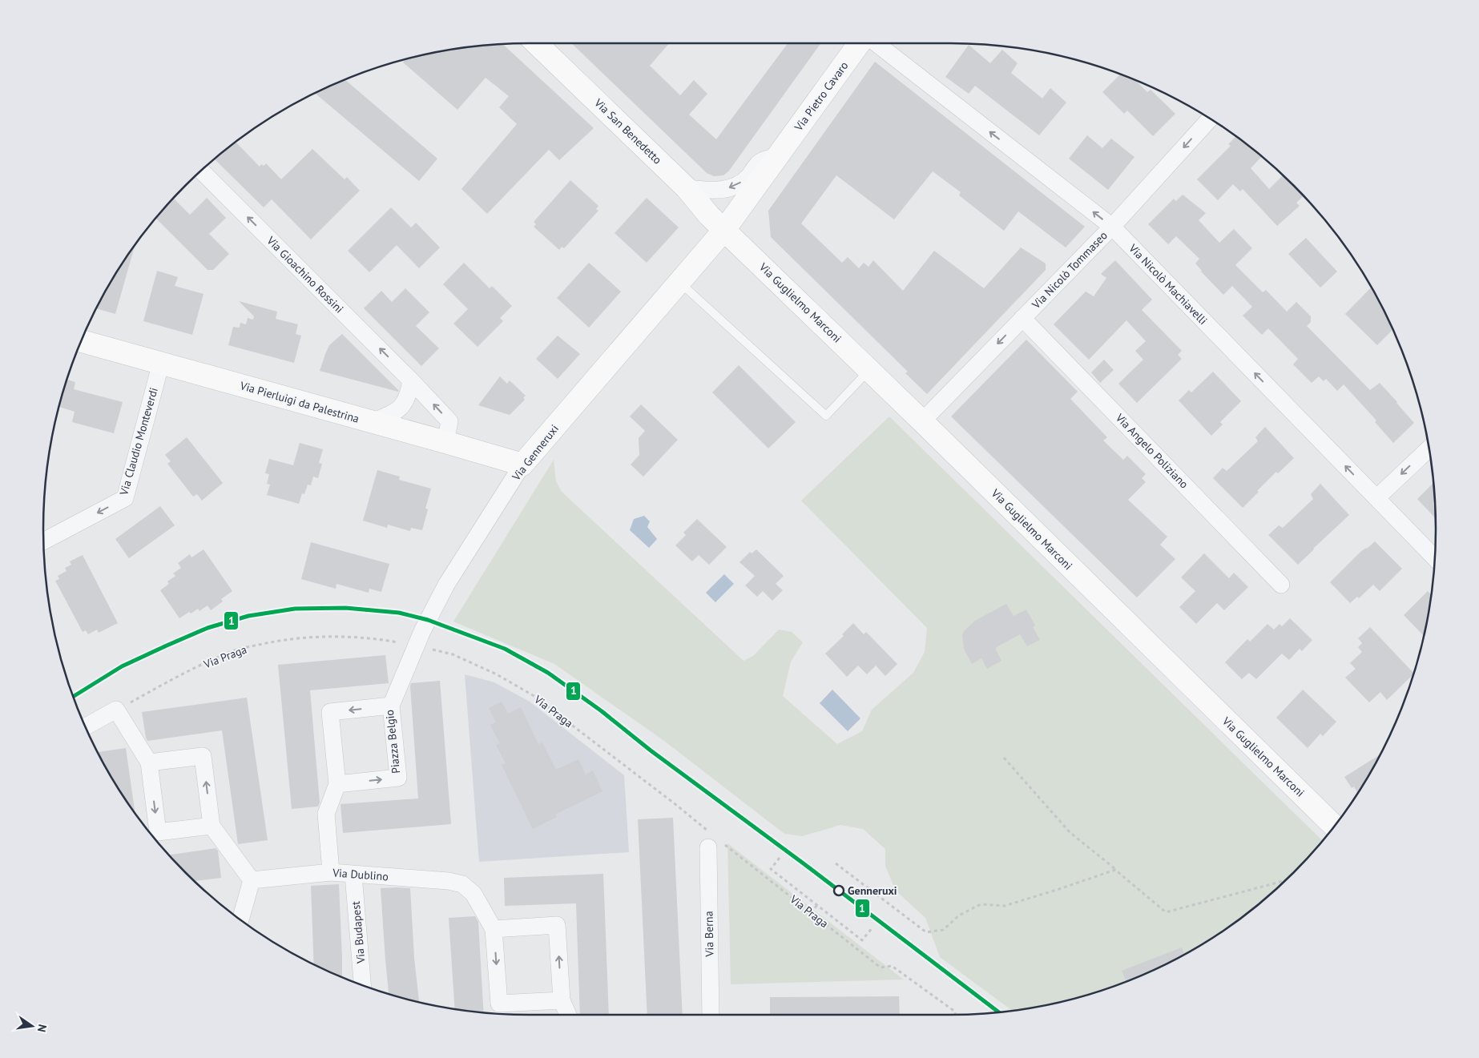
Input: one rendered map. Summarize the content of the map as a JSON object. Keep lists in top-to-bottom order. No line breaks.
{"streets":{"main road":["Via Pietro Cavaro","Via San Benedetto","Via Guglielmo Marconi","Via Pierluigi da Palestrina","Via Genneruxi"],"street":["Via Nicolò Tommaseo","Via Gioachino Rossini","Via Nicolò Machiavelli","Via Claudio Monteverdi","Via Angelo Poliziano","Piazza Belgio","Via Dublino","Via Budapest","Via Berna"],"path":["Via Praga"]},"crossings":[["Via Pietro Cavaro","Via San Benedetto"],["Via Pietro Cavaro","Via Guglielmo Marconi"],["Via Pietro Cavaro","Via Genneruxi"],["Via San Benedetto","Via Guglielmo Marconi"],["Via San Benedetto","Via Genneruxi"],["Via Nicolò Tommaseo","Via Nicolò Machiavelli"],["Via Nicolò Tommaseo","Via Guglielmo Marconi"],["Via Nicolò Tommaseo","Via Angelo Poliziano"],["Via Gioachino Rossini","Via Pierluigi da Palestrina"],["Via Guglielmo Marconi","Via Genneruxi"],["Via Pierluigi da Palestrina","Via Claudio Monteverdi"],["Via Pierluigi da Palestrina","Via Genneruxi"],["Via Genneruxi","Via Praga"],["Via Genneruxi","Piazza Belgio"],["Via Praga","Via Berna"],["Piazza Belgio","Via Dublino"],["Via Dublino","Via Budapest"]],"one_way":["Via Nicolò Tommaseo","Via Gioachino Rossini","Via Nicolò Machiavelli","Via Claudio Monteverdi"],"places":["Genneruxi"],"lines":["transit line 1"],"north":"right"}
